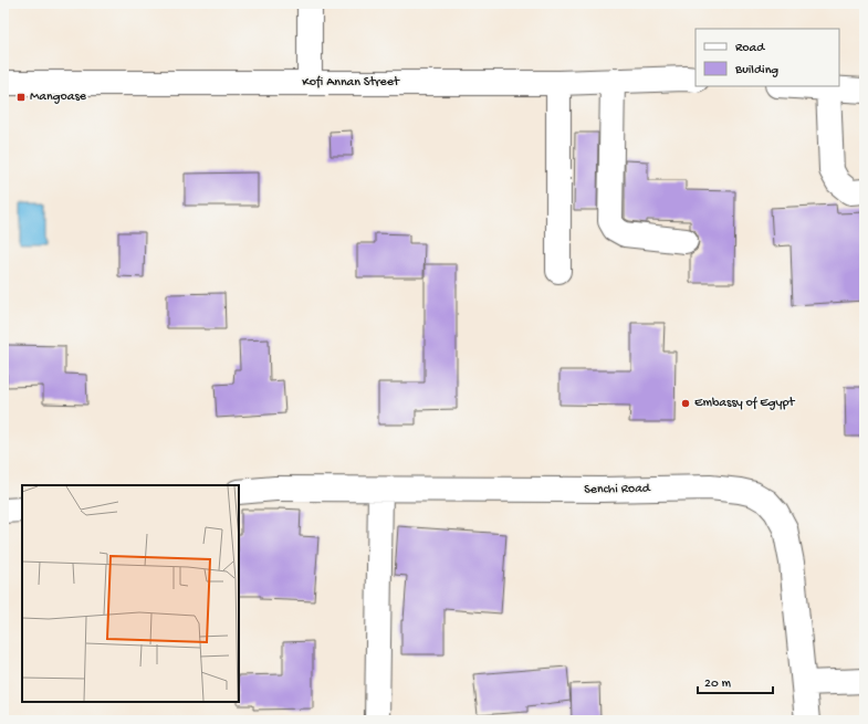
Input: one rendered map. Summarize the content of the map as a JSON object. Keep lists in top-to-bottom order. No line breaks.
{"streets":{"street":["Kofi Annan Street","Senchi Road"]},"places":{"transit":["Mangoase"],"other":["Embassy of Egypt"]},"legend":["Road","Building"],"scale_bar":"20 m"}
